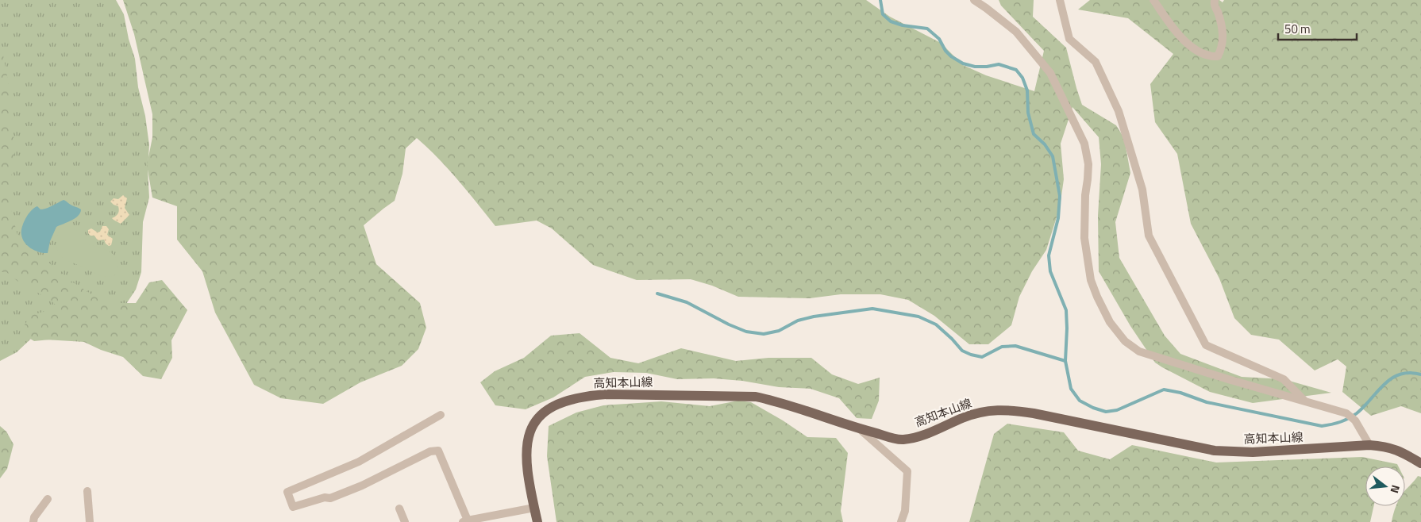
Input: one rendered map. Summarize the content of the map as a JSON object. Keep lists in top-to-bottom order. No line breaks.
{"streets":{"main road":["高知本山線"]},"scale_bar":"50 m","north":"right"}
